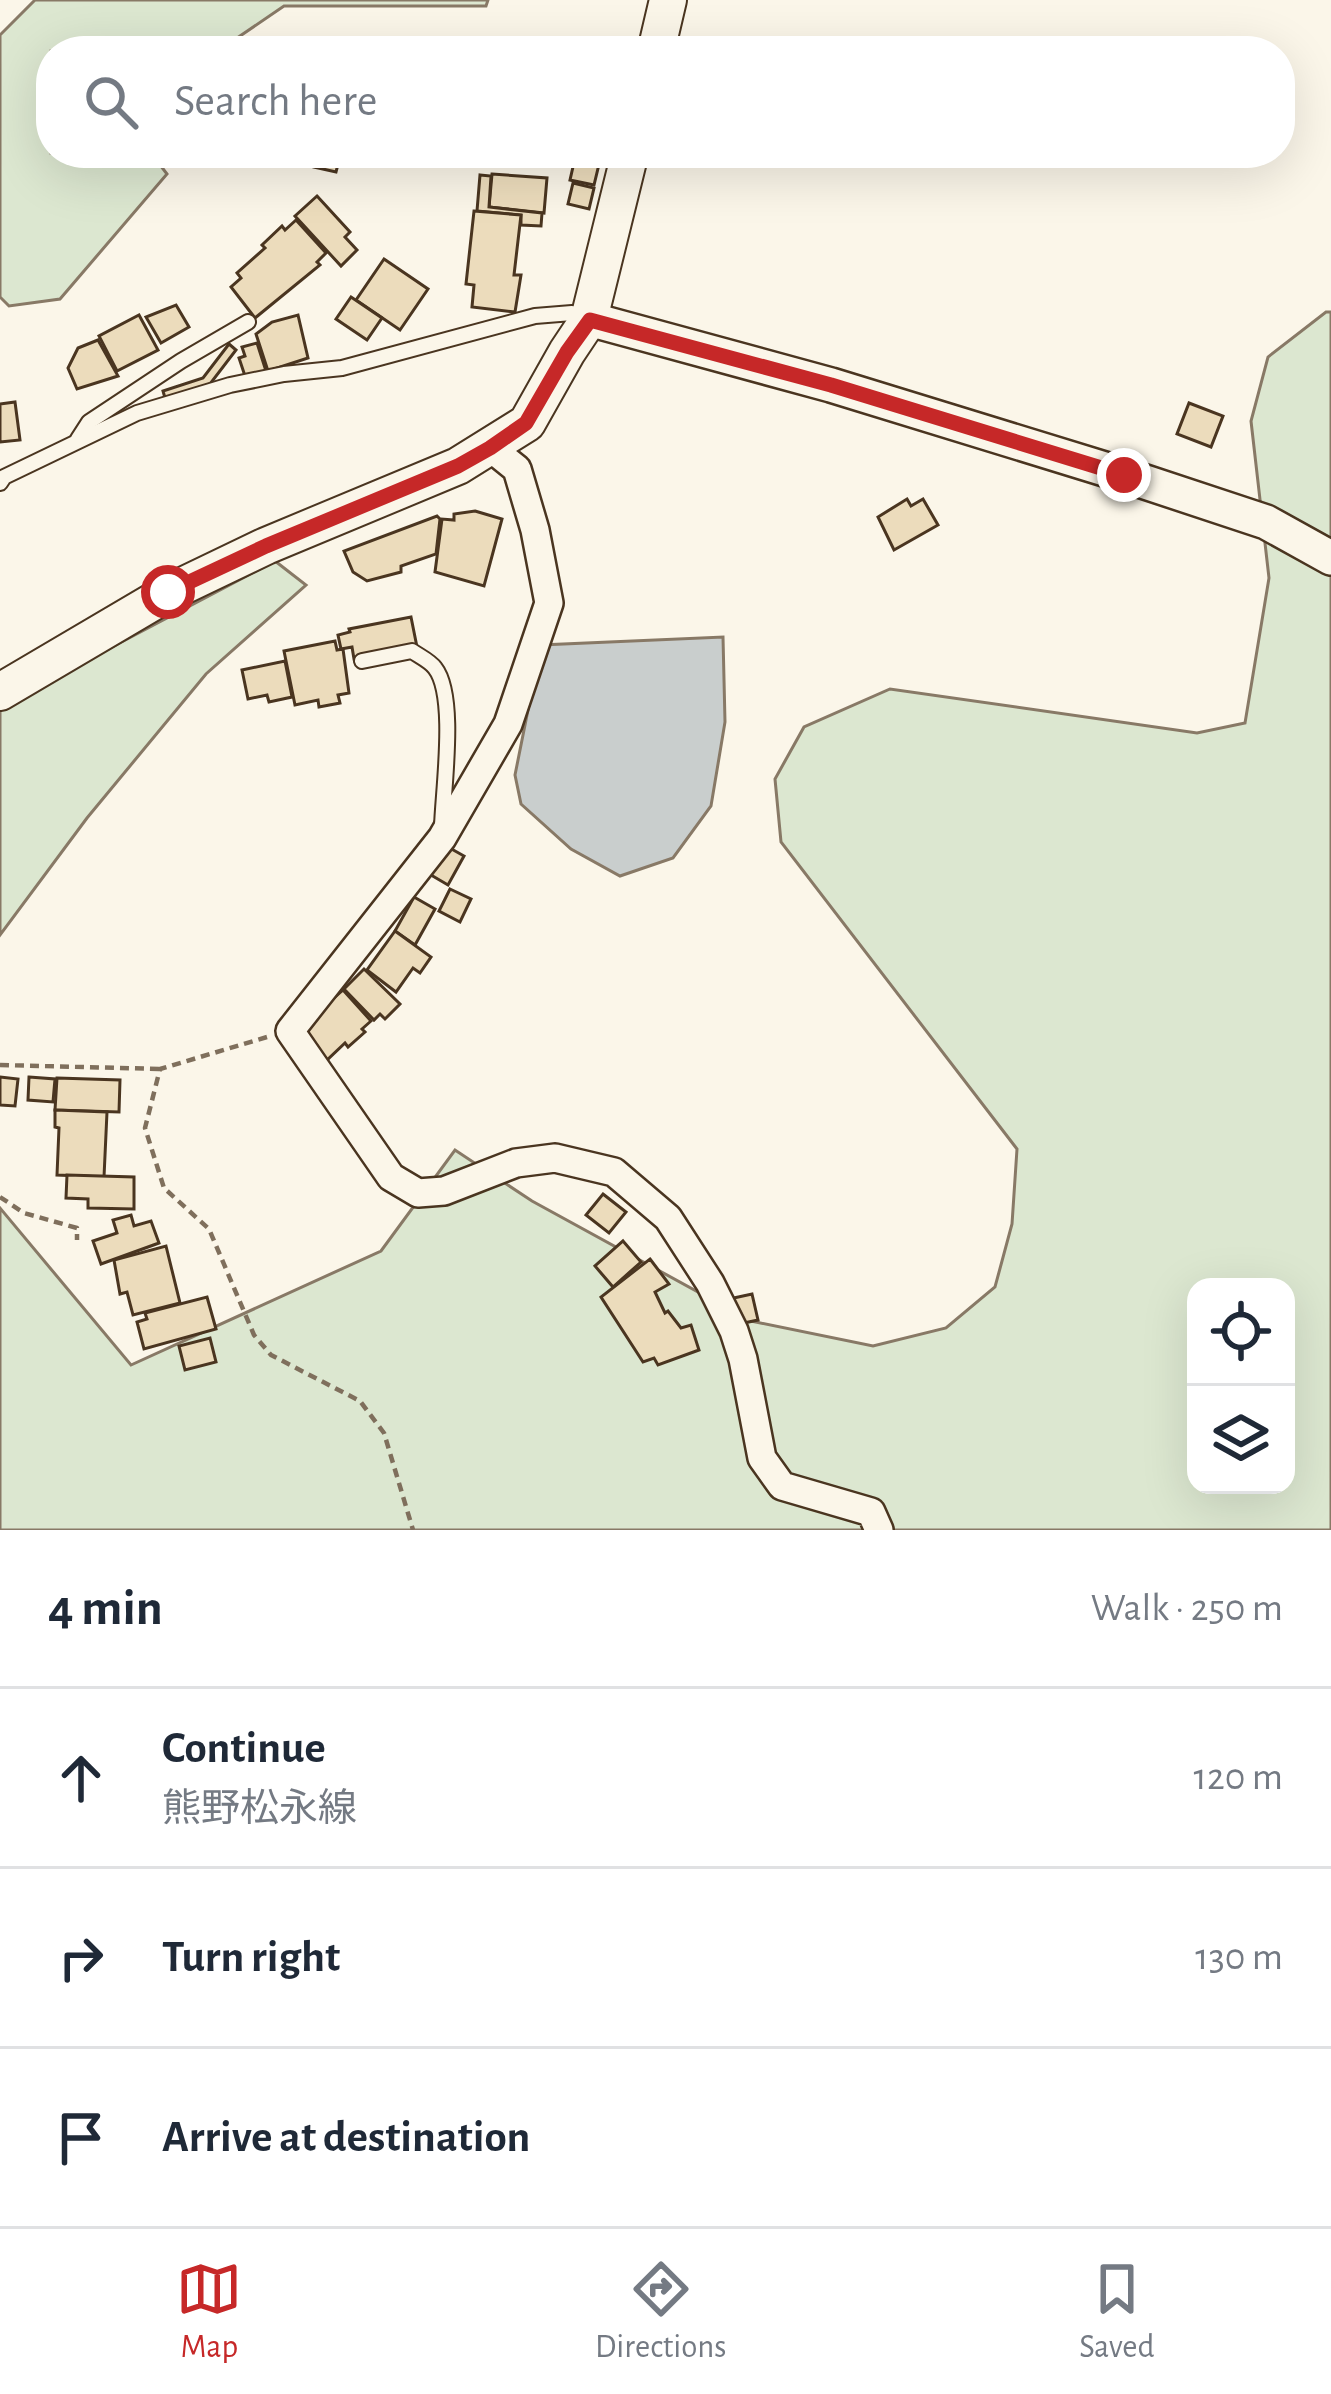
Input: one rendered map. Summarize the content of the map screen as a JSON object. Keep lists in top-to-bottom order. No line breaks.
{"page":{"search":"Search here","heading":["4 min","Walk · 250 m"],"list":[["Continue","熊野松永線","120 m"],["Turn right","130 m"],"Arrive at destination"],"nav":["Map","Directions","Saved"]}}
